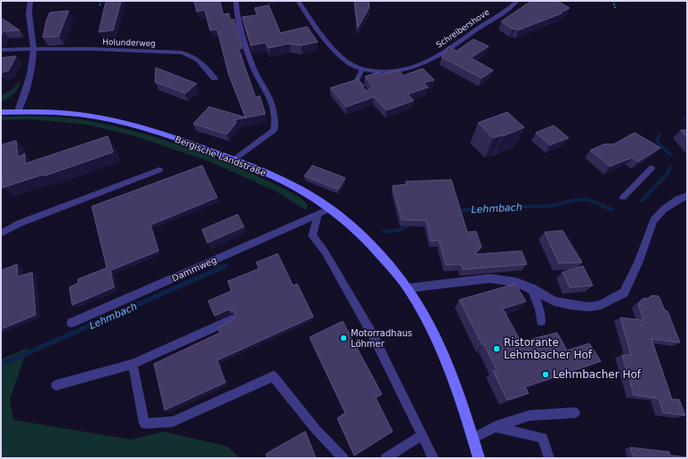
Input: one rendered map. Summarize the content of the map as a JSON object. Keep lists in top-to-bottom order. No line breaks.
{"streets":{"main road":["Bergische Landstraße"],"street":["Schreibershove","Holunderweg"],"lane":["Dammweg"]},"crossings":[["Bergische Landstraße","Dammweg"]],"water":["Lehmbach"],"places":["Motorradhaus Löhmer","Ristorante Lehmbacher Hof","Lehmbacher Hof"]}
